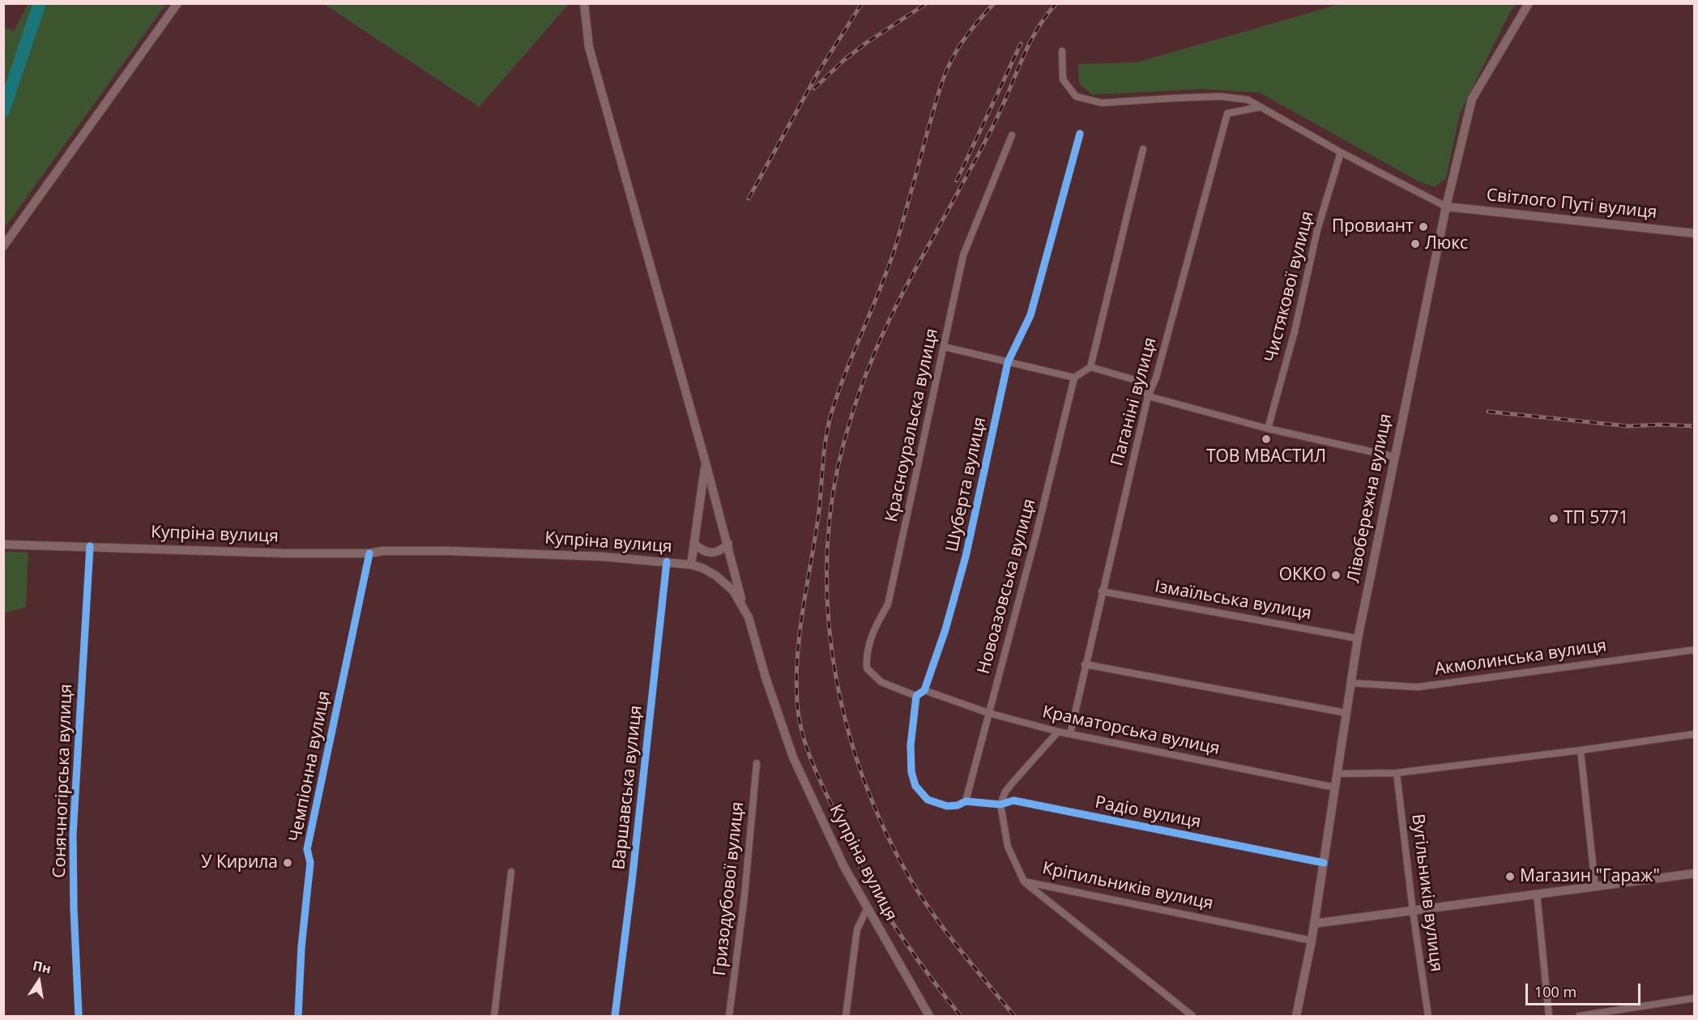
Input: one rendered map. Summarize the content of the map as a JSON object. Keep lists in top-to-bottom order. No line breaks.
{"streets":{"main road":["Світлого Путі вулиця","Лівобережна вулиця","Купріна вулиця"],"street":["Чистякової вулиця","Паганіні вулиця","Красноуральска вулиця","Шуберта вулиця","Новоазовська вулиця","Ізмаїльська вулиця","Акмолинська вулиця","Краматорська вулиця","Чемпіонна вулиця","Сонячногірська вулиця","Варшавська вулиця","Радіо вулиця","Кріпильників вулиця","Гризодубової вулиця","Вугільників вулиця"]},"crossings":[["Світлого Путі вулиця","Лівобережна вулиця"],["Паганіні вулиця","Ізмаїльська вулиця"],["Паганіні вулиця","Краматорська вулиця"],["Шуберта вулиця","Краматорська вулиця"],["Лівобережна вулиця","Ізмаїльська вулиця"],["Лівобережна вулиця","Акмолинська вулиця"],["Лівобережна вулиця","Краматорська вулиця"],["Лівобережна вулиця","Радіо вулиця"],["Лівобережна вулиця","Кріпильників вулиця"],["Купріна вулиця","Чемпіонна вулиця"],["Купріна вулиця","Сонячногірська вулиця"],["Купріна вулиця","Варшавська вулиця"],["Новоазовська вулиця","Краматорська вулиця"],["Новоазовська вулиця","Радіо вулиця"],["Радіо вулиця","Кріпильників вулиця"]],"places":["Провиант","Люкс","ТОВ МВАСТИЛ","ТП 5771","ОККО","У Кирила","Магазин \"Гараж\""],"scale_bar":"100 m","north":"top"}
